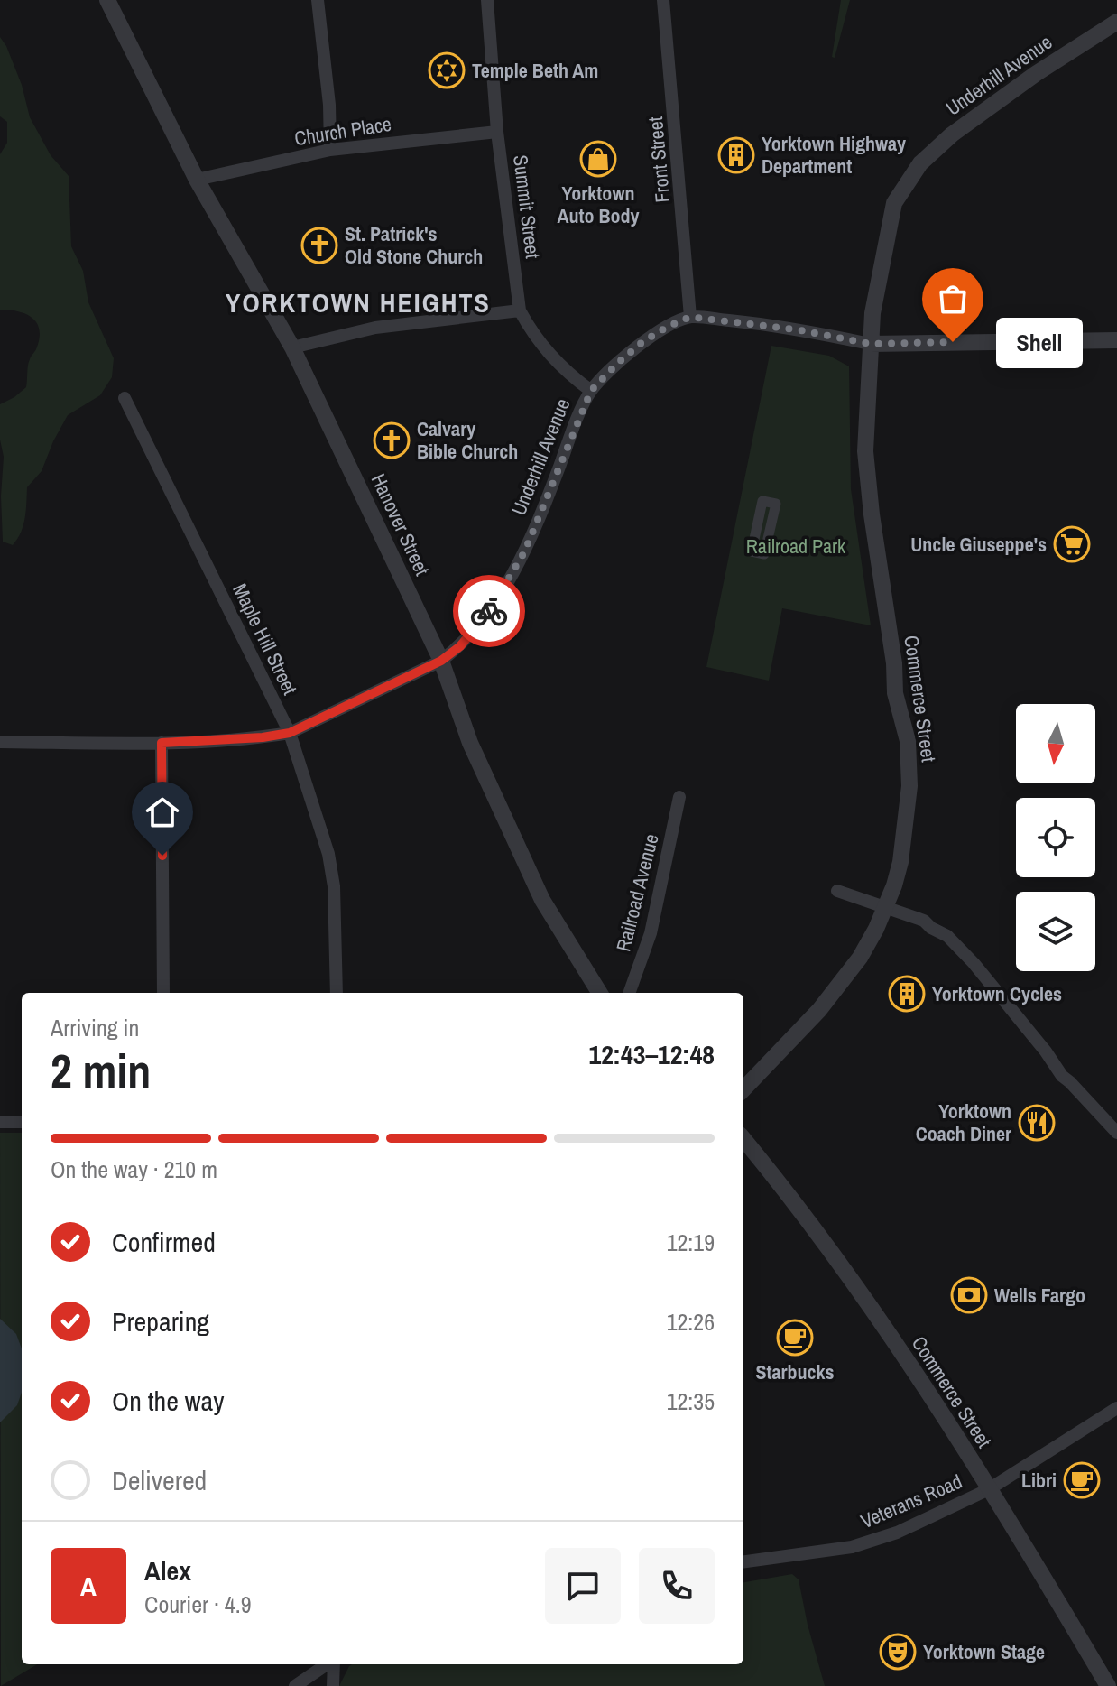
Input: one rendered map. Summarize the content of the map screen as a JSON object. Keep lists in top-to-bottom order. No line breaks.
{"streets":{"street":["Underhill Avenue","Church Place","Front Street","Summit Street","Hanover Street","Maple Hill Street","Commerce Street","Railroad Avenue","Veterans Road"]},"crossings":[["Underhill Avenue","Front Street"],["Underhill Avenue","Summit Street"],["Underhill Avenue","Hanover Street"],["Underhill Avenue","Maple Hill Street"],["Underhill Avenue","Commerce Street"],["Church Place","Summit Street"],["Church Place","Hanover Street"],["Commerce Street","Veterans Road"]],"districts":["YORKTOWN HEIGHTS"],"parks":["Railroad Park"],"places":{"synagogue":["Temple Beth Am"],"building":["Yorktown Highway Department","Yorktown Cycles"],"shop":["Yorktown Auto Body"],"church":["St. Patrick's Old Stone Church","Calvary Bible Church"],"other":["Shell"],"supermarket":["Uncle Giuseppe's"],"restaurant":["Yorktown Coach Diner"],"bank":["Wells Fargo"],"cafe":["Starbucks","Libri"],"theatre":["Yorktown Stage"]},"north":"bottom","page":{"bubble":"Shell","heading":["2 min","Arriving in","12:43–12:48"],"panel":["Alex","Courier · 4.9"],"bar":"On the way · 210 m","list":[["Confirmed","12:19"],["Preparing","12:26"],["On the way","12:35"],"Delivered"],"round":"A"}}
